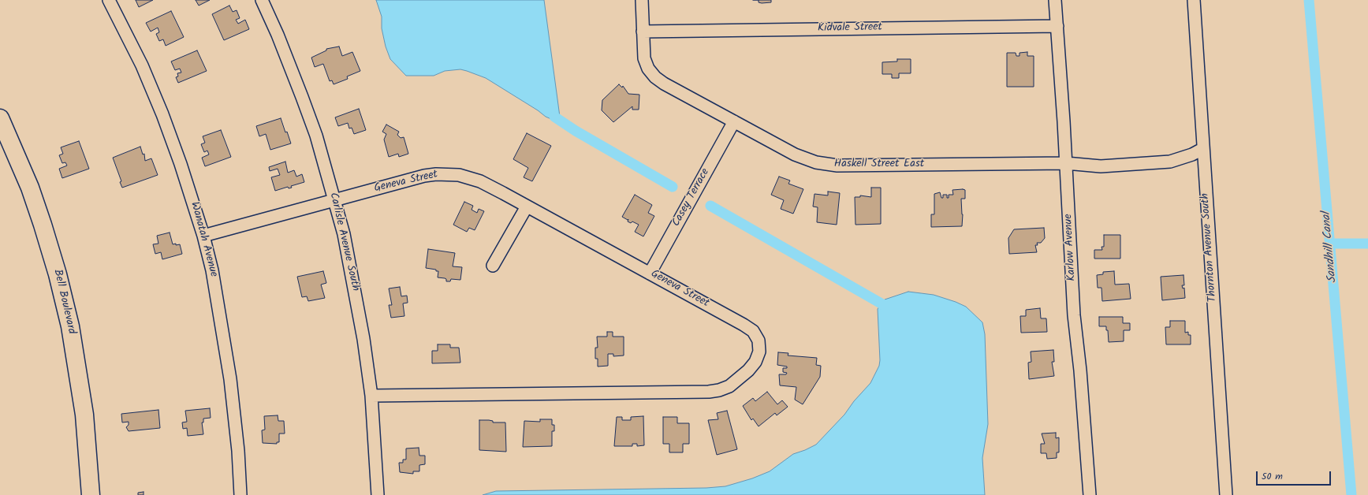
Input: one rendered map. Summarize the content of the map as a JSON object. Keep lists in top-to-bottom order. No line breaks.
{"streets":{"street":["Kidvale Street","Haskell Street East","Geneva Street","Casey Terrace","Wanatah Avenue","Carlisle Avenue South","Karlow Avenue","Thornton Avenue South","Bell Boulevard"]},"crossings":[["Kidvale Street","Haskell Street East"],["Kidvale Street","Karlow Avenue"],["Haskell Street East","Casey Terrace"],["Haskell Street East","Karlow Avenue"],["Haskell Street East","Thornton Avenue South"],["Geneva Street","Casey Terrace"],["Geneva Street","Wanatah Avenue"],["Geneva Street","Carlisle Avenue South"]],"water":["Sandhill Canal"],"scale_bar":"50 m"}
